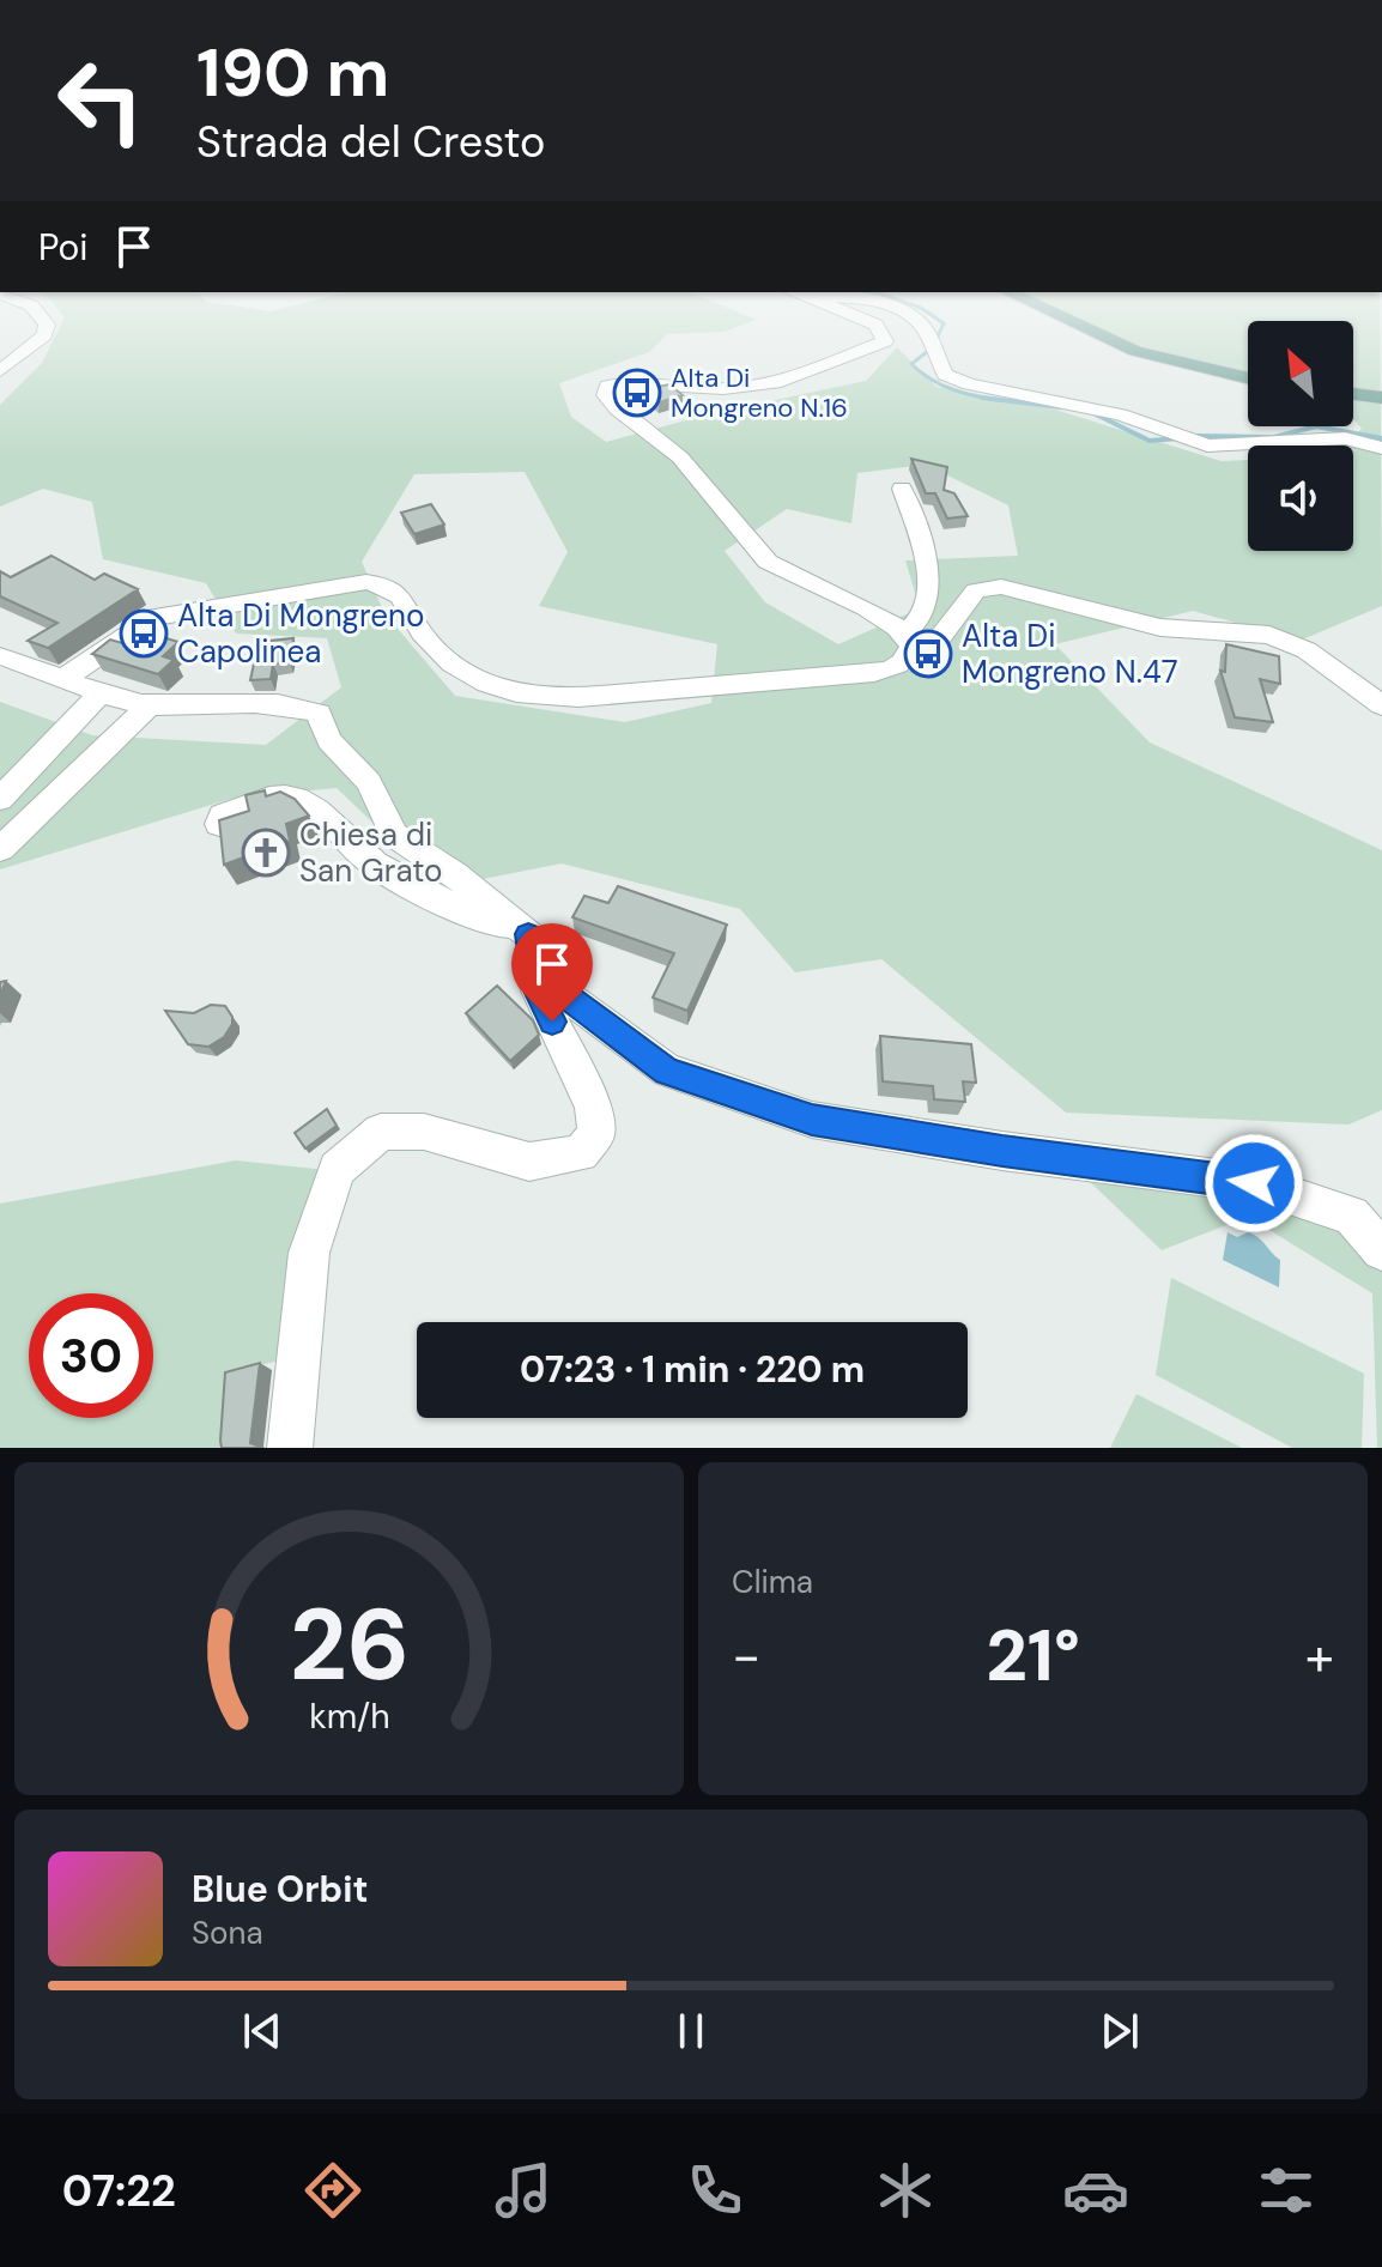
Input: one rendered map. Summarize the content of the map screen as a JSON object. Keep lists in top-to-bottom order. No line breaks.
{"places":{"bus stop":["Alta Di Mongreno N.16","Alta Di Mongreno Capolinea","Alta Di Mongreno N.47"],"church":["Chiesa di San Grato"]},"north":"top left","page":{"turn":["190 m","Strada del Cresto"],"then":"Poi","limit":"30","trip":"07:23 · 1 min · 220 m","tile":"Clima","heat":["−","21°","+"],"song":["Blue Orbit","Sona"],"tabs":"07:22","gauge":["26","km/h"]}}
